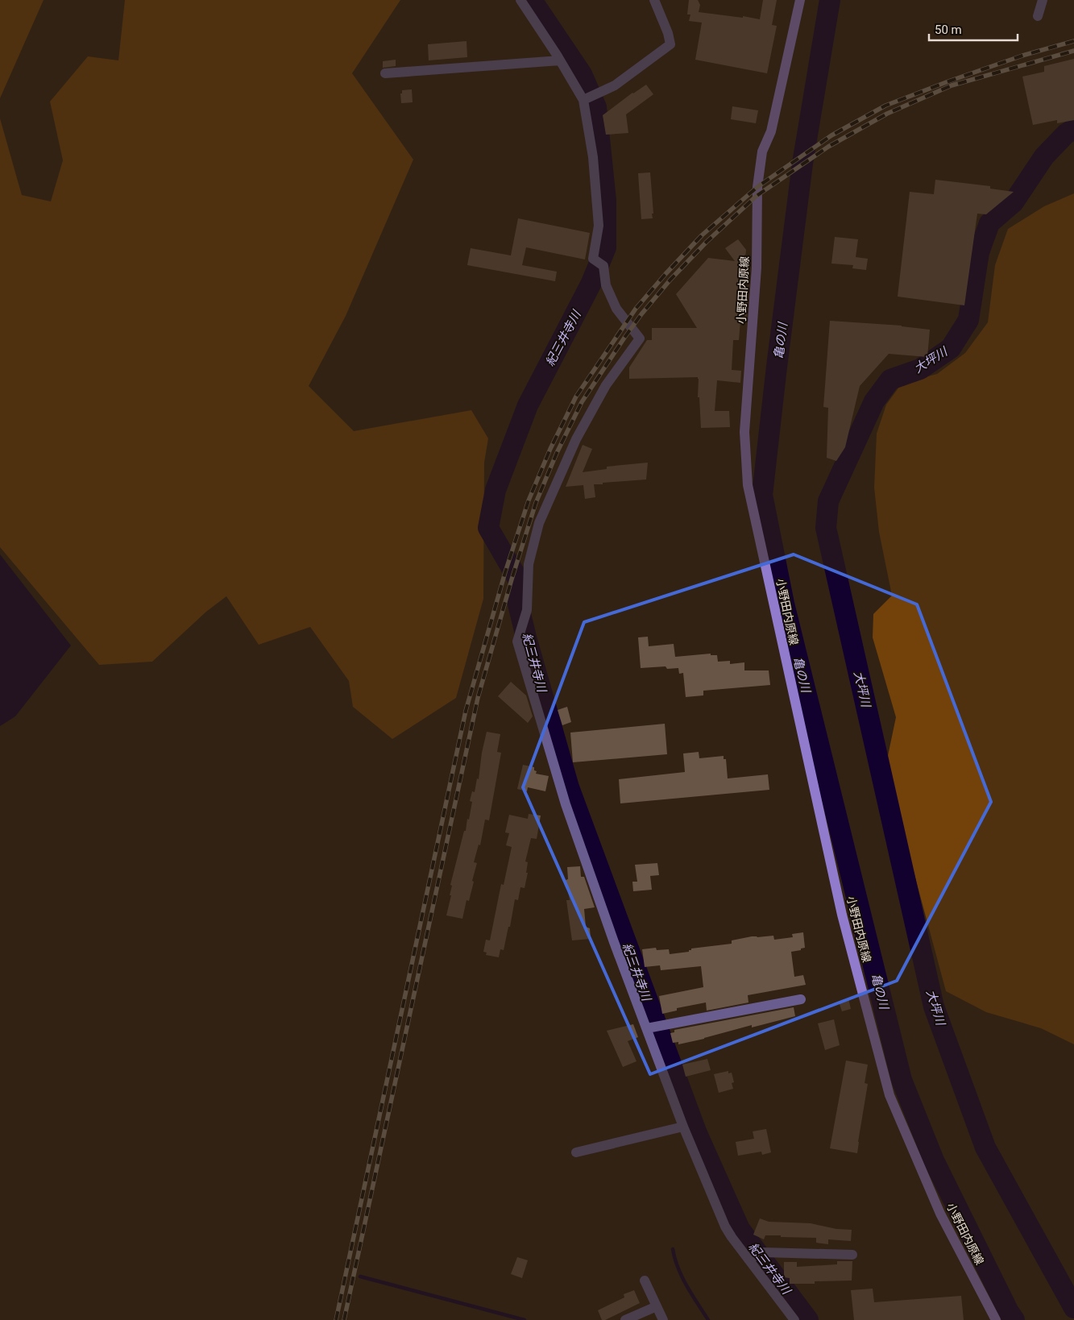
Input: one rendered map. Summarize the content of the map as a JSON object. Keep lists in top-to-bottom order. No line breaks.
{"streets":{"main road":["小野田内原線"]},"water":["紀三井寺川","亀の川","大坪川"],"scale_bar":"50 m"}
